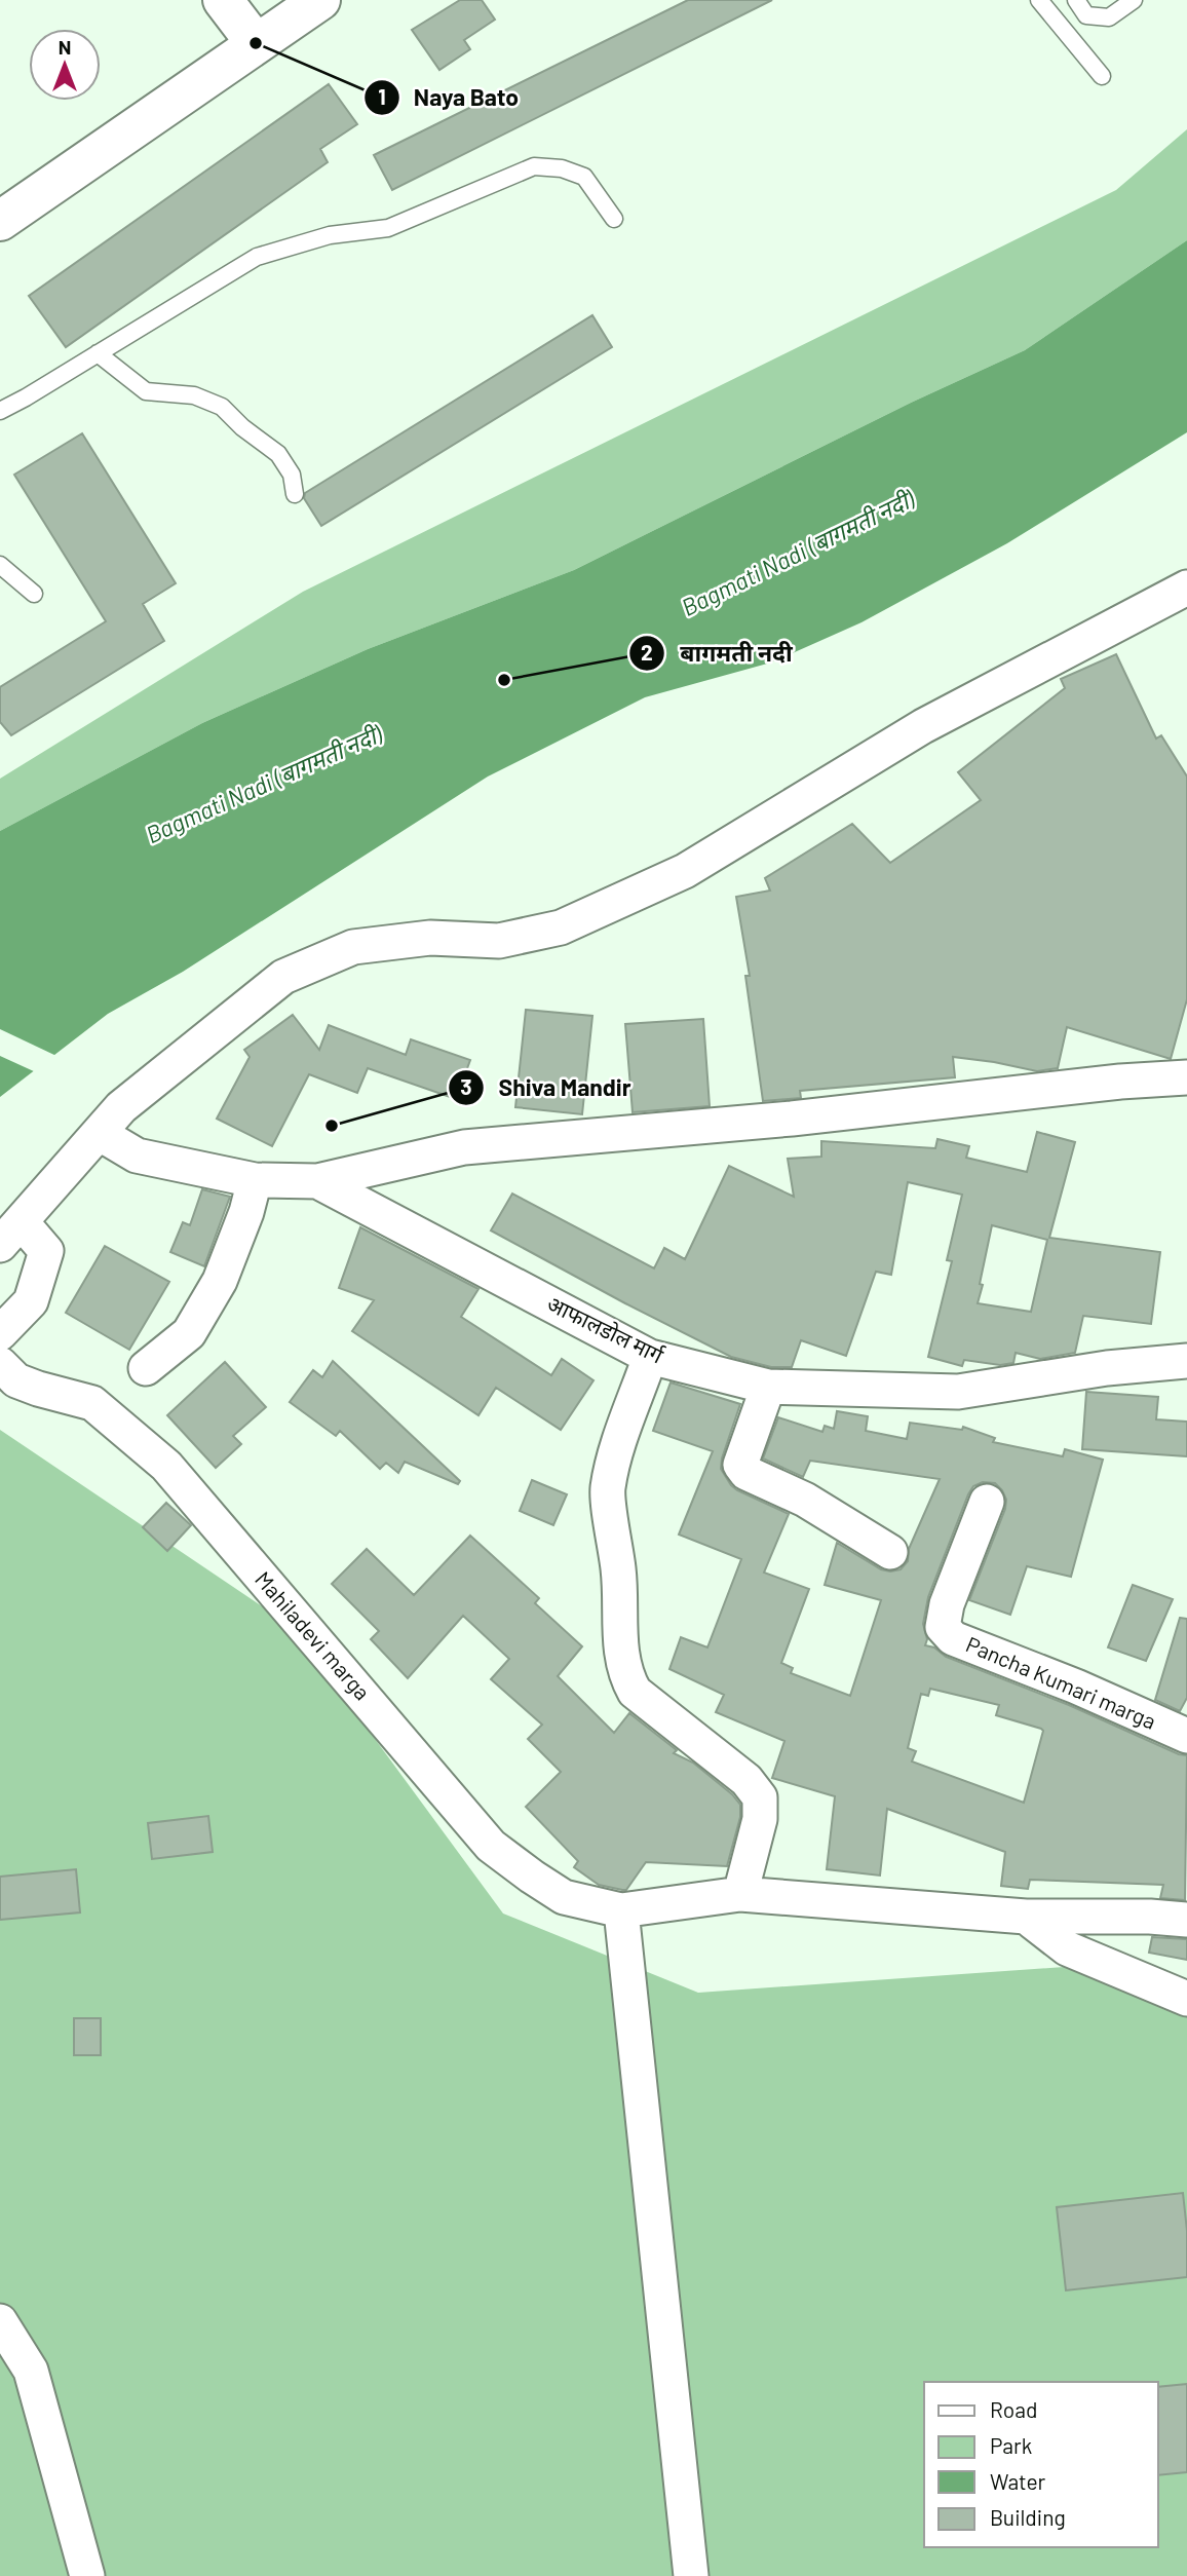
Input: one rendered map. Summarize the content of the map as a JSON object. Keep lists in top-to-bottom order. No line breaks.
{"streets":{"street":["आफालडोल मार्ग","Mahiladevi marga","Pancha Kumari marga"]},"water":["Bagmati Nadi (बागमती नदी)"],"places":["Naya Bato","बागमती नदी","Shiva Mandir"],"legend":["Road","Park","Water","Building"],"north":"top"}
